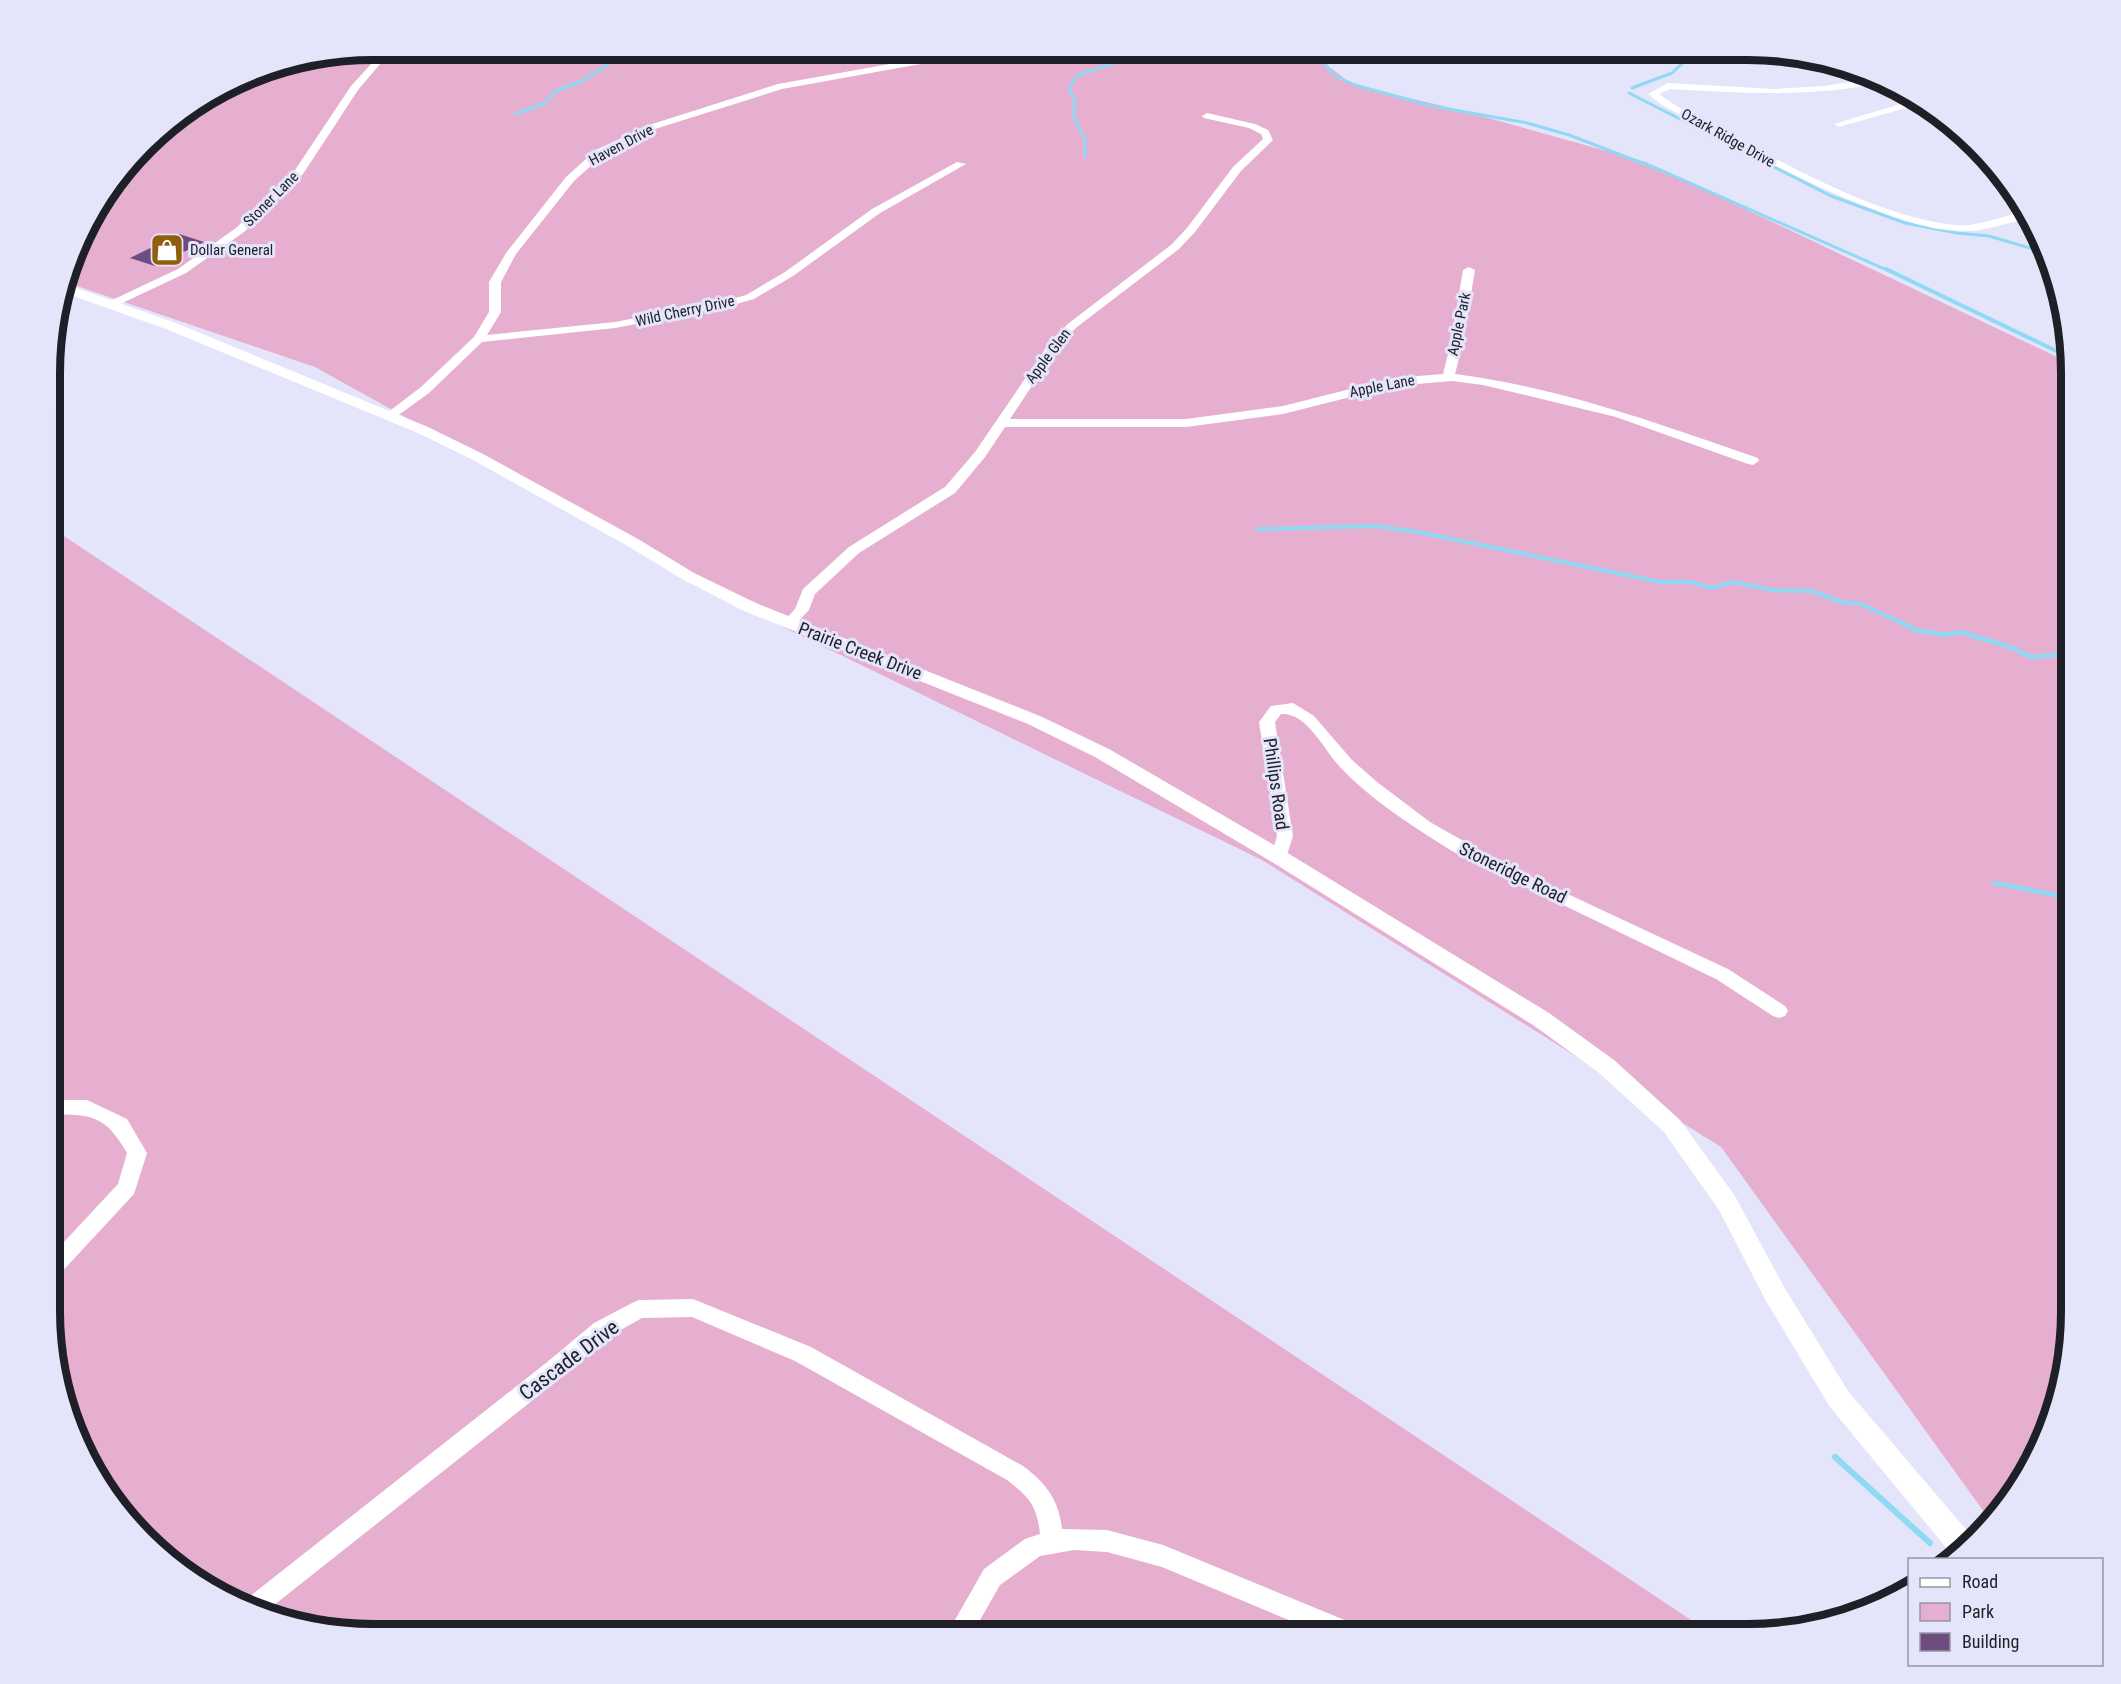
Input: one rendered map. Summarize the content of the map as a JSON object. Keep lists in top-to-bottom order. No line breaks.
{"streets":{"main road":["Prairie Creek Drive"],"street":["Ozark Ridge Drive","Haven Drive","Stoner Lane","Wild Cherry Drive","Apple Park","Apple Glen","Apple Lane","Phillips Road","Stoneridge Road","Cascade Drive"]},"crossings":[["Haven Drive","Wild Cherry Drive"],["Haven Drive","Prairie Creek Drive"],["Stoner Lane","Prairie Creek Drive"],["Apple Park","Apple Lane"],["Apple Glen","Apple Lane"],["Apple Glen","Prairie Creek Drive"],["Prairie Creek Drive","Phillips Road"],["Phillips Road","Stoneridge Road"]],"places":{"shop":["Dollar General"]},"legend":["Road","Park","Building"]}
